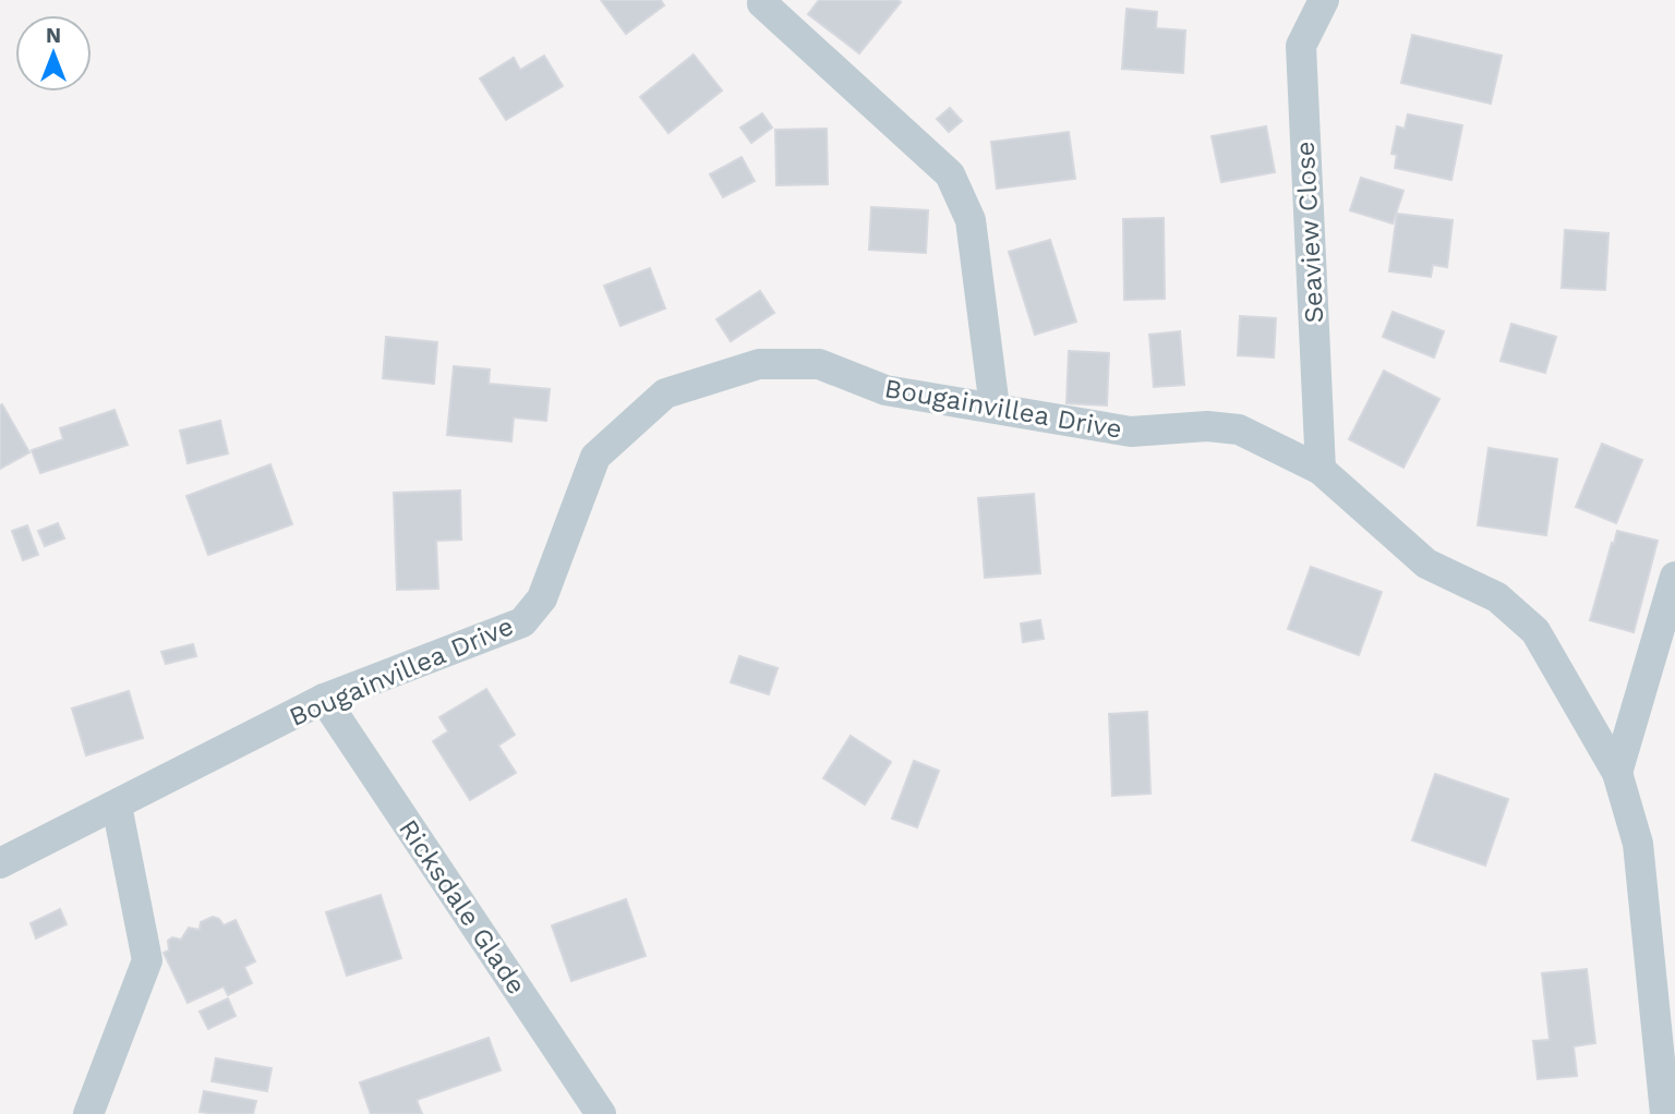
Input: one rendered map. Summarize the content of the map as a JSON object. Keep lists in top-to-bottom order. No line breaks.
{"streets":{"street":["Seaview Close","Bougainvillea Drive","Ricksdale Glade"]},"crossings":[["Seaview Close","Bougainvillea Drive"],["Bougainvillea Drive","Ricksdale Glade"]],"north":"top"}
